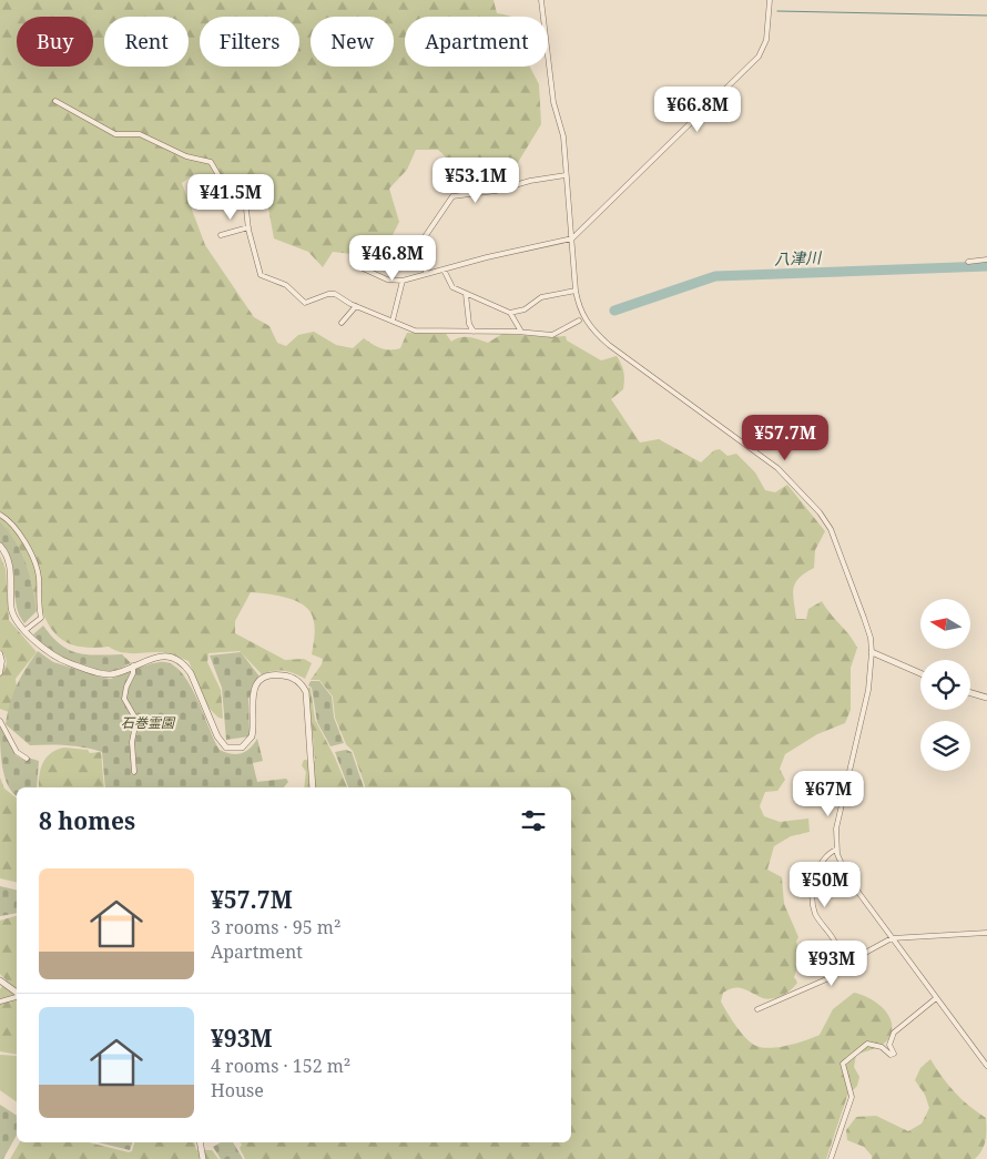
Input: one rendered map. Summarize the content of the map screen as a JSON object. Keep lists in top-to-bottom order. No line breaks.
{"water":["八津川"],"parks":["石巻霊園"],"north":"left","page":{"chip":["Buy","Rent","Filters","New","Apartment"],"price":["¥66.8M","¥53.1M","¥41.5M","¥46.8M","¥57.7M","¥67M","¥50M","¥93M"],"heading":"8 homes","list":[{"name":"¥57.7M","note":"3 rooms · 95 m² · Apartment"},{"name":"¥93M","note":"4 rooms · 152 m² · House"}]}}
